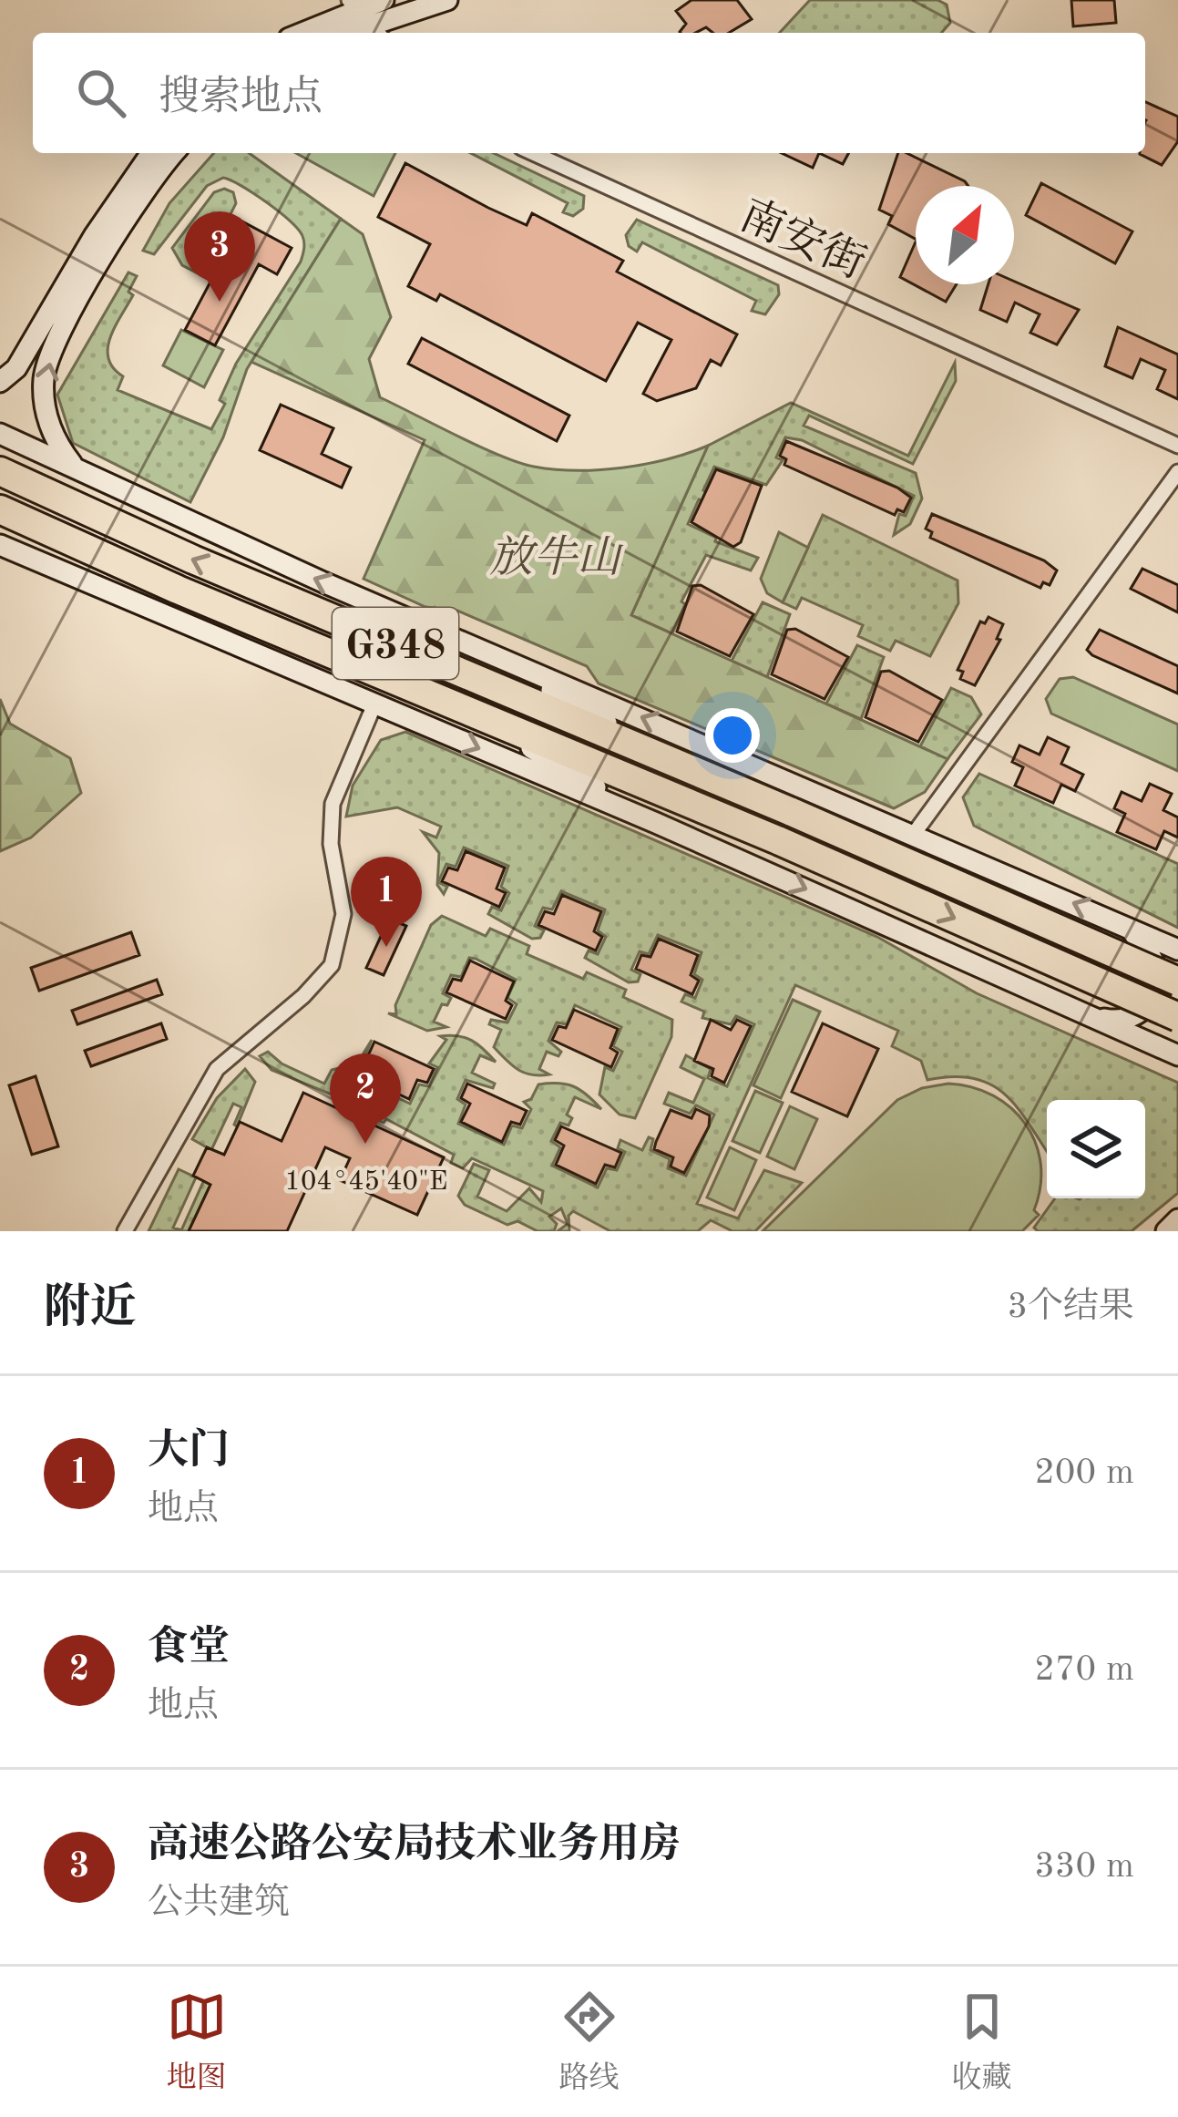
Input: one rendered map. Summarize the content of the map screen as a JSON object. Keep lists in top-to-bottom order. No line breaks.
{"streets":{"highway":["G348"],"street":["南安街"]},"parks":["放牛山"],"north":"top right","page":{"search":"搜索地点","pins":["3","1","2"],"heading":["附近","3个结果"],"list":[{"mark":"1","name":"大门","note":"地点","value":"200 m"},{"mark":"2","name":"食堂","note":"地点","value":"270 m"},{"mark":"3","name":"高速公路公安局技术业务用房","note":"公共建筑","value":"330 m"}],"nav":["地图","路线","收藏"]},"coordinates":["104°45'40\"E"]}
